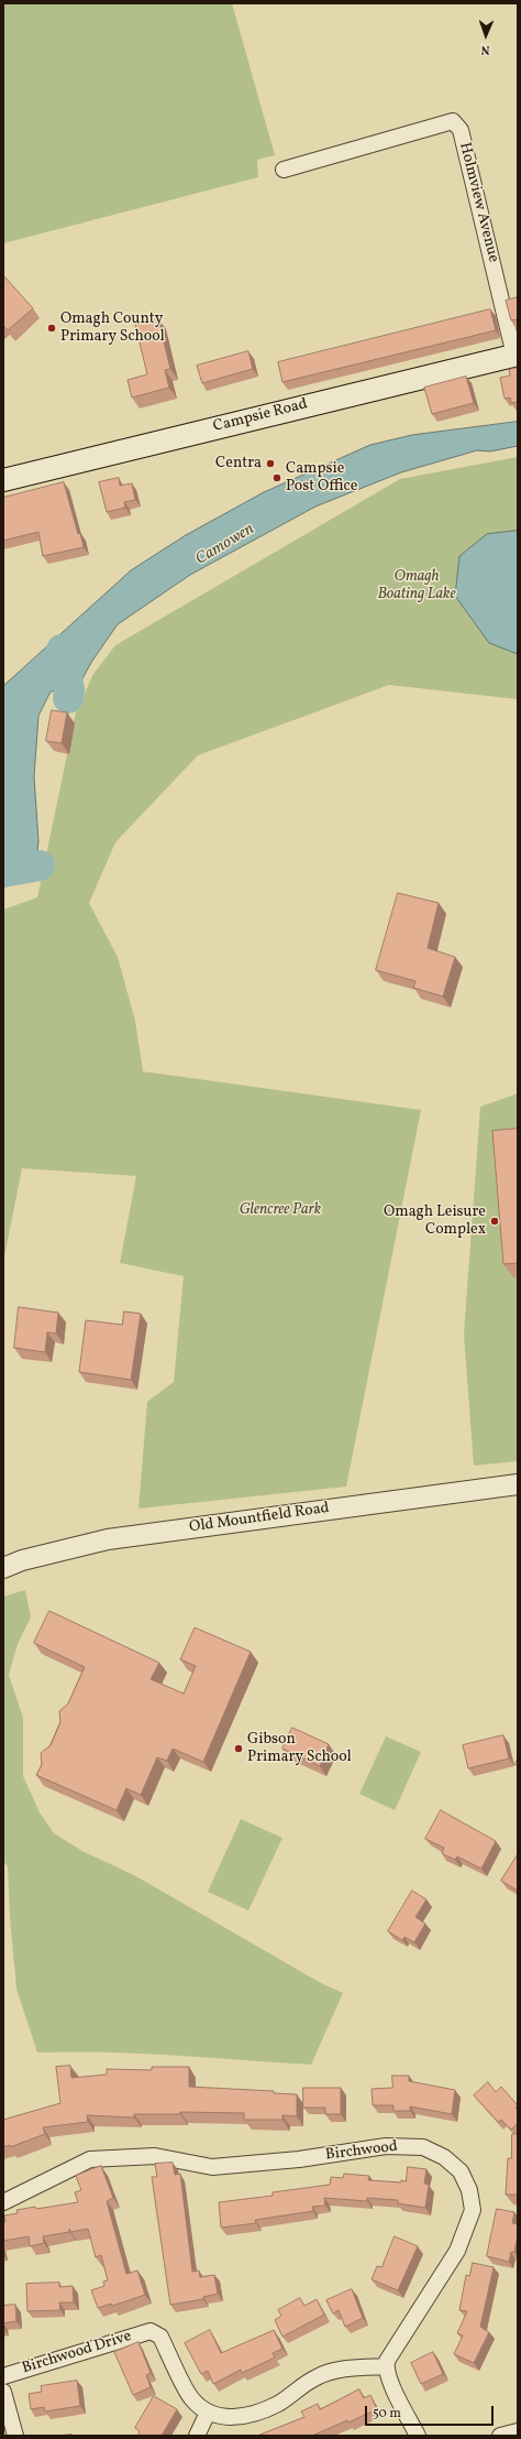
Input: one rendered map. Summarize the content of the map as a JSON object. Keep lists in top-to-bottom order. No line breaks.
{"streets":{"main road":["Campsie Road"],"street":["Holmview Avenue","Old Mountfield Road","Birchwood","Birchwood Drive"]},"crossings":[["Holmview Avenue","Campsie Road"]],"water":["Camowen"],"parks":["Omagh Boating Lake","Glencree Park"],"places":["Omagh County Primary School","Centra","Campsie Post Office","Omagh Leisure Complex","Gibson Primary School"],"scale_bar":"50 m","north":"bottom"}
